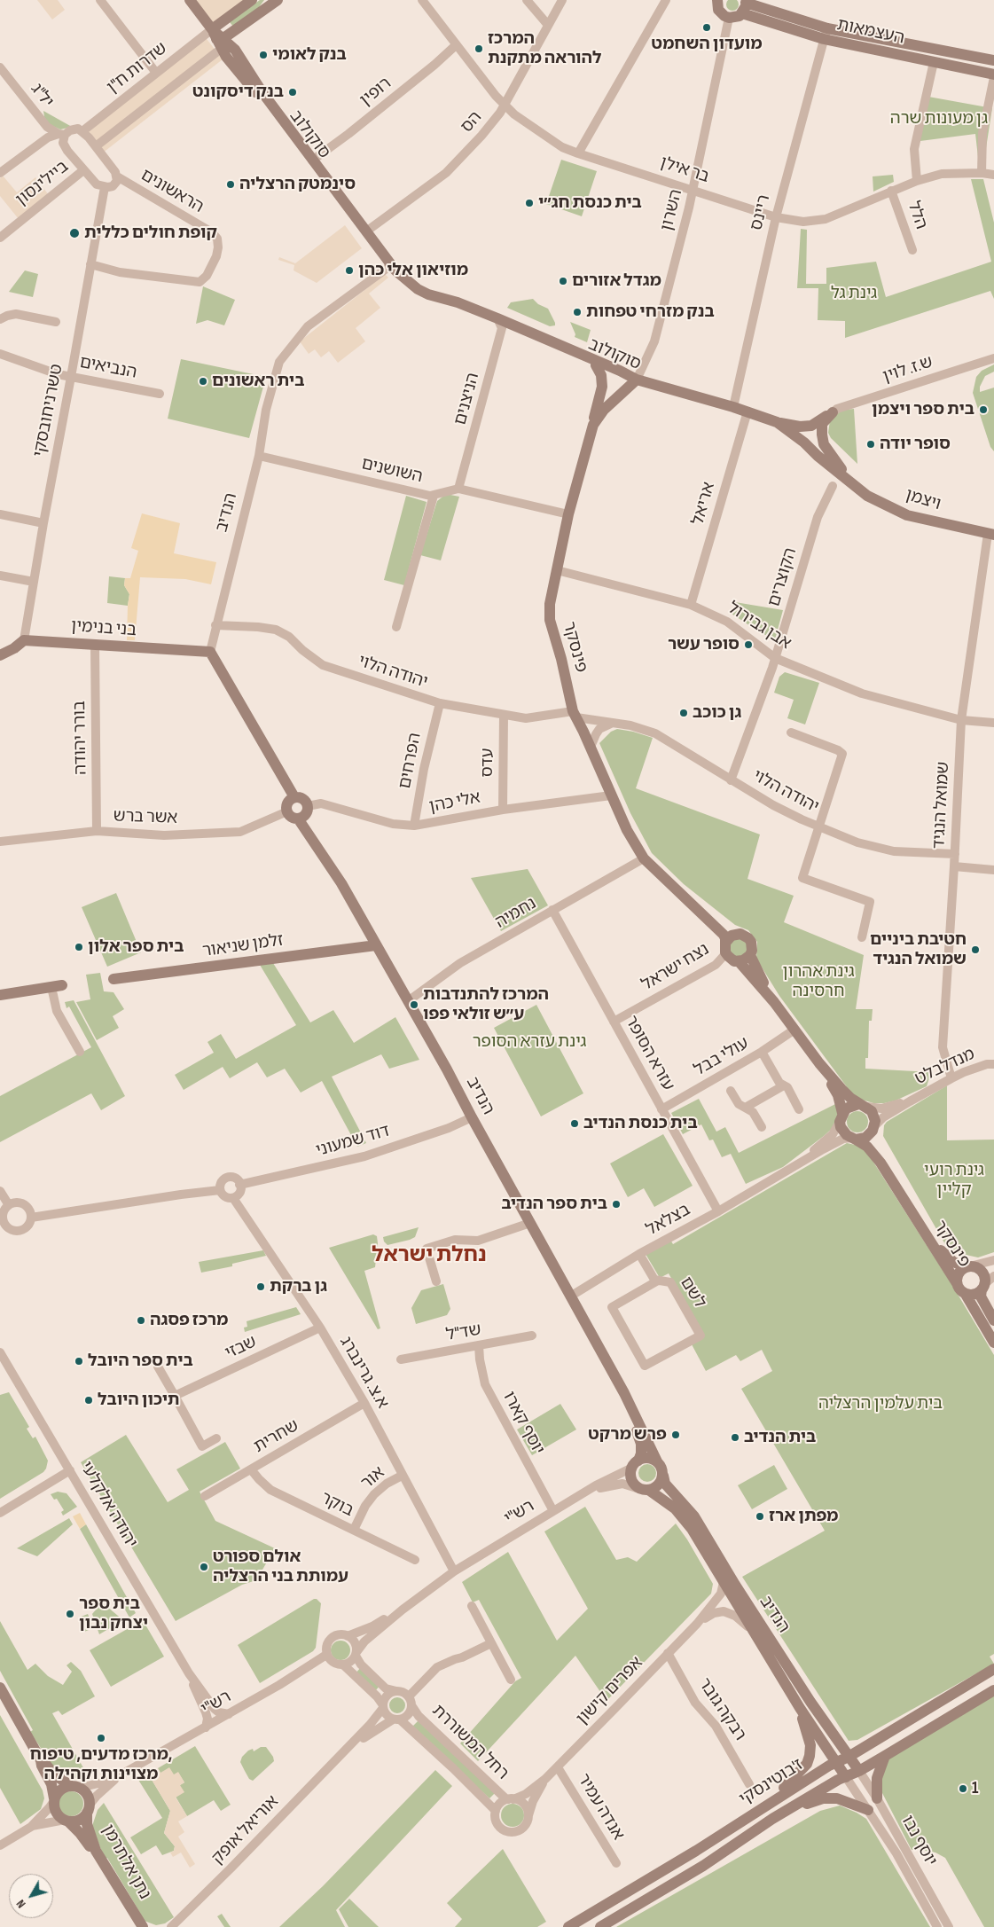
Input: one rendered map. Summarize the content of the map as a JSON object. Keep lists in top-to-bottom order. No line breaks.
{"streets":{"street":["העצמאות","שדרות ח\"ן","רופין","יל\"ג","הס","סוקולוב","בר אילן","ביילינסון","הראשונים","השרון","ריינס","הלל","הנביאים","ש.ז. לוין","הניצנים","טשרניחובסקי","השושנים","ויצמן","אריאל","הנדיב","הקוצרים","אבן גבירול","בני בנימין","פינסקר","יהודה הלוי","בורר יהודה","הפרחים","עדס","אלי כהן","שמואל הנגיד","אשר ברש","נחמיה","זלמן שניאור","נצח ישראל","עזרא הסופר","עולי בבל","מנדלבלט","דוד שמעוני","בצלאל","לשם","שד\"ל","שבזי","א.צ. גרינברג","יוסף קארו","שחרית","אור","יהודה אלקלעי","בוקר","רש\"י","אפרים קישון","רבקה גובר","רחל המשוררת","ז'בוטינסקי","אנדה עמיר","אוריאל אופק","יוסף נבו","נתן אלתרמן"]},"crossings":[["העצמאות","ריינס"],["שדרות ח\"ן","סוקולוב"],["רופין","סוקולוב"],["רופין","בר אילן"],["הס","סוקולוב"],["הס","בר אילן"],["סוקולוב","השרון"],["סוקולוב","הניצנים"],["סוקולוב","ויצמן"],["סוקולוב","הנדיב"],["סוקולוב","פינסקר"],["בר אילן","השרון"],["בר אילן","ריינס"],["בר אילן","הלל"],["הראשונים","טשרניחובסקי"],["השרון","פינסקר"],["ריינס","ויצמן"],["הנביאים","טשרניחובסקי"],["ש.ז. לוין","ויצמן"],["הניצנים","השושנים"],["טשרניחובסקי","בני בנימין"],["השושנים","הנדיב"],["ויצמן","אריאל"],["ויצמן","שמואל הנגיד"],["אריאל","אבן גבירול"],["הנדיב","בני בנימין"],["הנדיב","יהודה הלוי"],["הנדיב","אלי כהן"],["הנדיב","אשר ברש"],["הנדיב","נחמיה"],["הנדיב","זלמן שניאור"],["הנדיב","דוד שמעוני"],["הנדיב","בצלאל"],["הנדיב","רש\"י"],["הנדיב","אפרים קישון"],["הנדיב","ז'בוטינסקי"],["הנדיב","יוסף נבו"],["הקוצרים","אבן גבירול"],["הקוצרים","יהודה הלוי"],["אבן גבירול","פינסקר"],["אבן גבירול","שמואל הנגיד"],["בני בנימין","בורר יהודה"],["פינסקר","יהודה הלוי"],["פינסקר","אלי כהן"],["פינסקר","נחמיה"],["פינסקר","נצח ישראל"],["פינסקר","מנדלבלט"],["פינסקר","בצלאל"],["יהודה הלוי","הפרחים"],["יהודה הלוי","עדס"],["יהודה הלוי","שמואל הנגיד"],["בורר יהודה","אשר ברש"],["הפרחים","אלי כהן"],["עדס","אלי כהן"],["אלי כהן","אשר ברש"],["שמואל הנגיד","מנדלבלט"],["נחמיה","עזרא הסופר"],["נצח ישראל","עזרא הסופר"],["עזרא הסופר","עולי בבל"],["עזרא הסופר","בצלאל"],["מנדלבלט","בצלאל"],["דוד שמעוני","א.צ. גרינברג"],["בצלאל","לשם"],["שד\"ל","יוסף קארו"],["שבזי","א.צ. גרינברג"],["א.צ. גרינברג","שחרית"],["א.צ. גרינברג","אור"],["א.צ. גרינברג","רש\"י"],["יוסף קארו","רש\"י"],["שחרית","בוקר"],["אור","בוקר"],["יהודה אלקלעי","רש\"י"],["רש\"י","נתן אלתרמן"],["אפרים קישון","רבקה גובר"],["אפרים קישון","רחל המשוררת"],["אפרים קישון","אנדה עמיר"],["רחל המשוררת","אוריאל אופק"],["ז'בוטינסקי","יוסף נבו"]],"districts":["נחלת ישראל"],"parks":["גן מעונות שרה","גינת גל","גינת אהרון חרסינה","גינת עזרא הסופר","גינת רועי קליין","בית עלמין הרצליה"],"places":["מועדון השחמט","המרכז להוראה מתקנת","בנק לאומי","בנק דיסקונט","סינמטק הרצליה","בית כנסת חג״י","קופת חולים כללית","מוזיאון אלי כהן","מגדל אזורים","בנק מזרחי טפחות","בית ראשונים","בית ספר ויצמן","סופר יודה","סופר עשר","גן כוכב","בית ספר אלון","חטיבת ביניים שמואל הנגיד","המרכז להתנדבות ע״ש זולאי פפו","בית כנסת הנדיב","בית ספר הנדיב","גן ברקת","מרכז פסגה","בית ספר היובל","תיכון היובל","פרש מרקט","בית הנדיב","מפתן ארז","אולם ספורט עמותת בני הרצליה","בית ספר יצחק נבון","מרכז מדעים, טיפוח, מצוינות וקהילה","1"],"north":"bottom left"}
